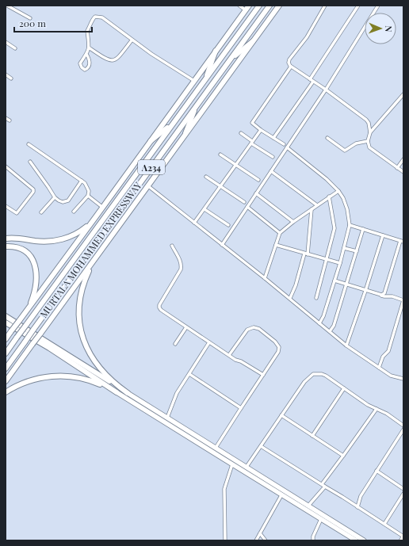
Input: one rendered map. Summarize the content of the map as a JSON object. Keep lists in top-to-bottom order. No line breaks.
{"streets":{"highway":["A234","MURTALA MOHAMMED EXPRESSWAY"]},"scale_bar":"200 m","north":"right"}
